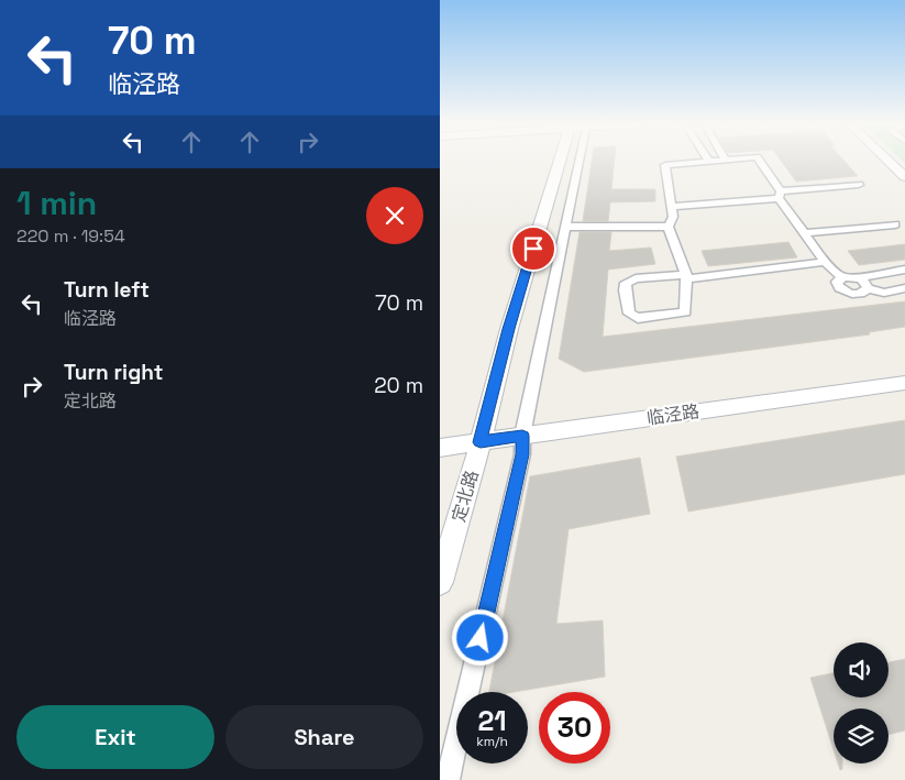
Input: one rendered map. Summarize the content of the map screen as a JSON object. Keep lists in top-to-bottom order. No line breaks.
{"streets":{"street":["临泾路","定北路"]},"crossings":[["临泾路","定北路"]],"page":{"turn":["70 m","临泾路"],"heading":["1 min","220 m · 19:54"],"list":[{"name":"Turn left","note":"临泾路","value":"70 m"},{"name":"Turn right","note":"定北路","value":"20 m"}],"speed":"21 km/h","limit":"30","buttons":["Exit","Share"]}}
